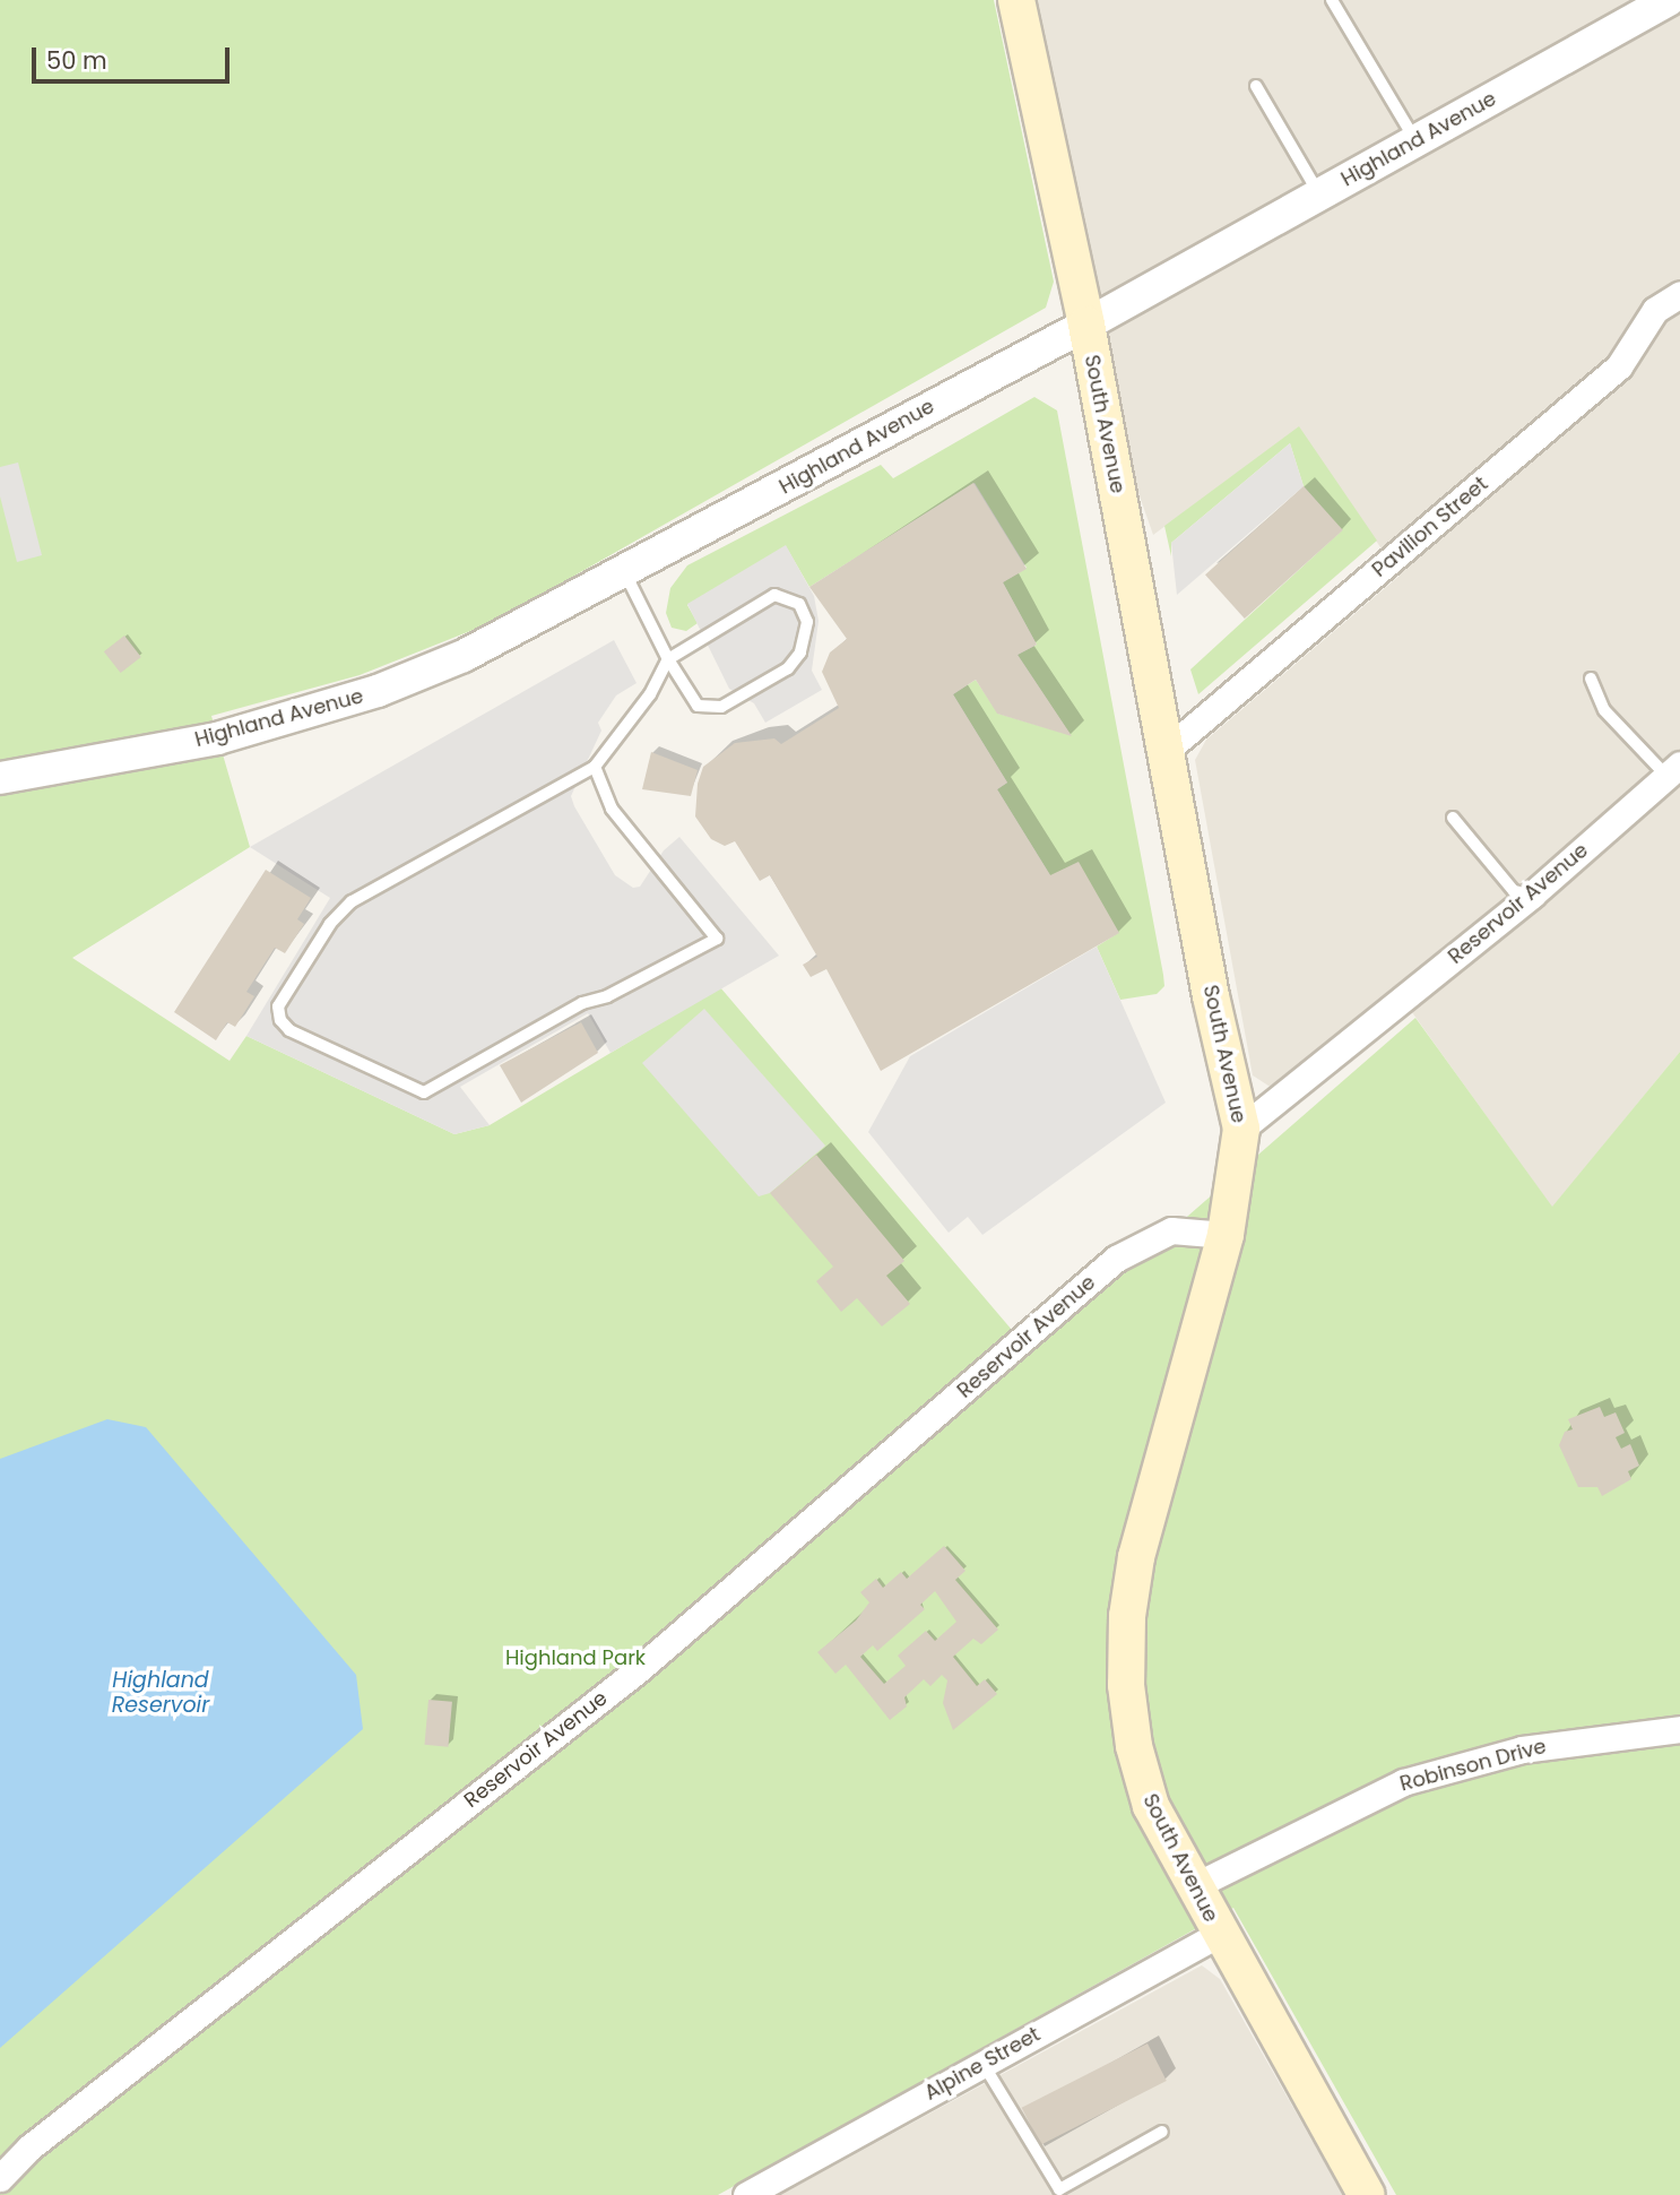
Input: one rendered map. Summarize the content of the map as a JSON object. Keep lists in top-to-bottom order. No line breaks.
{"streets":{"main road":["South Avenue"],"street":["Highland Avenue","Pavilion Street","Reservoir Avenue","Robinson Drive","Alpine Street"]},"crossings":[["Highland Avenue","South Avenue"],["South Avenue","Pavilion Street"],["South Avenue","Reservoir Avenue"],["South Avenue","Robinson Drive"],["South Avenue","Alpine Street"]],"water":["Highland Reservoir"],"parks":["Highland Park"],"scale_bar":"50 m"}
